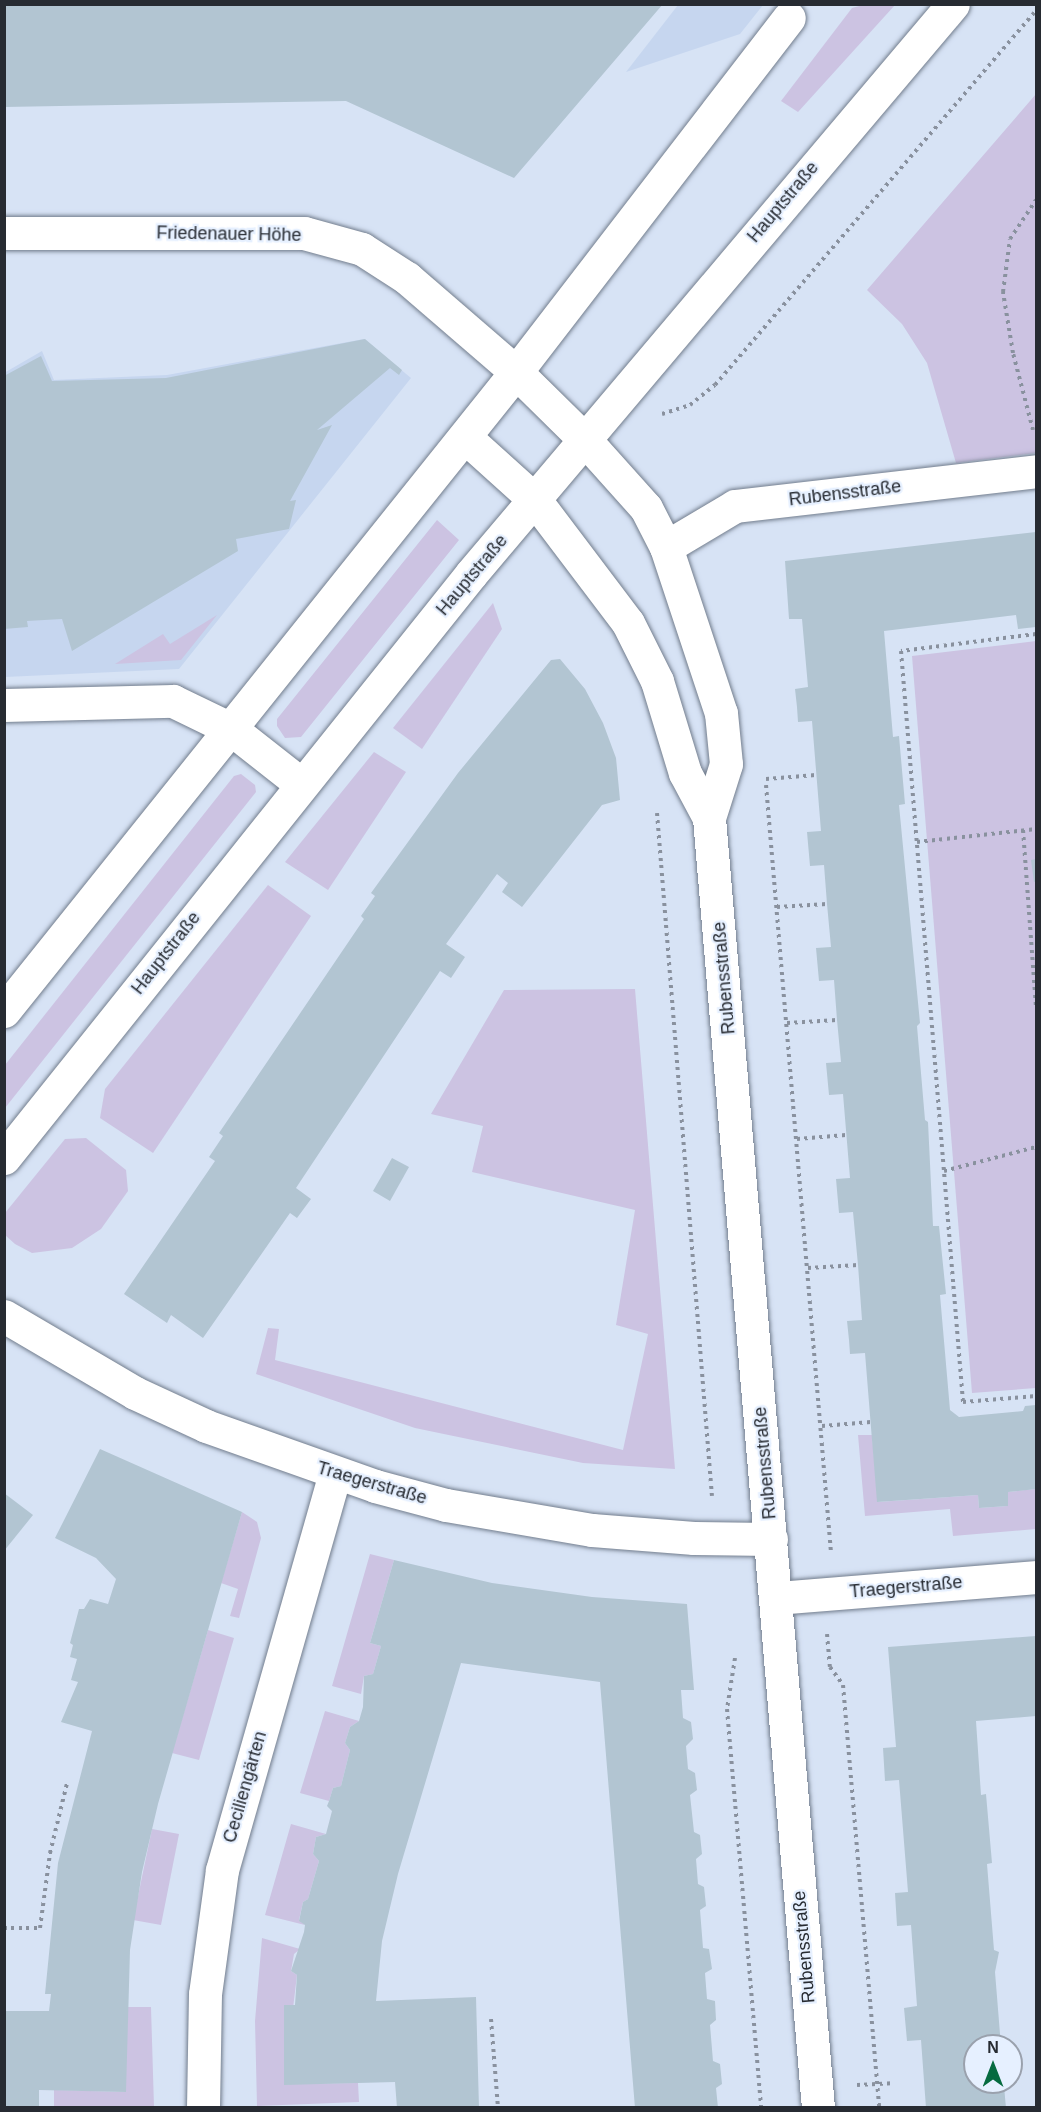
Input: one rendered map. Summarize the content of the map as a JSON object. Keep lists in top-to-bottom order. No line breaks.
{"streets":{"street":["Hauptstraße","Friedenauer Höhe","Rubensstraße","Traegerstraße","Ceciliengärten"]},"crossings":[["Hauptstraße","Friedenauer Höhe"],["Hauptstraße","Rubensstraße"],["Friedenauer Höhe","Rubensstraße"],["Rubensstraße","Traegerstraße"],["Traegerstraße","Ceciliengärten"]],"north":"top"}
